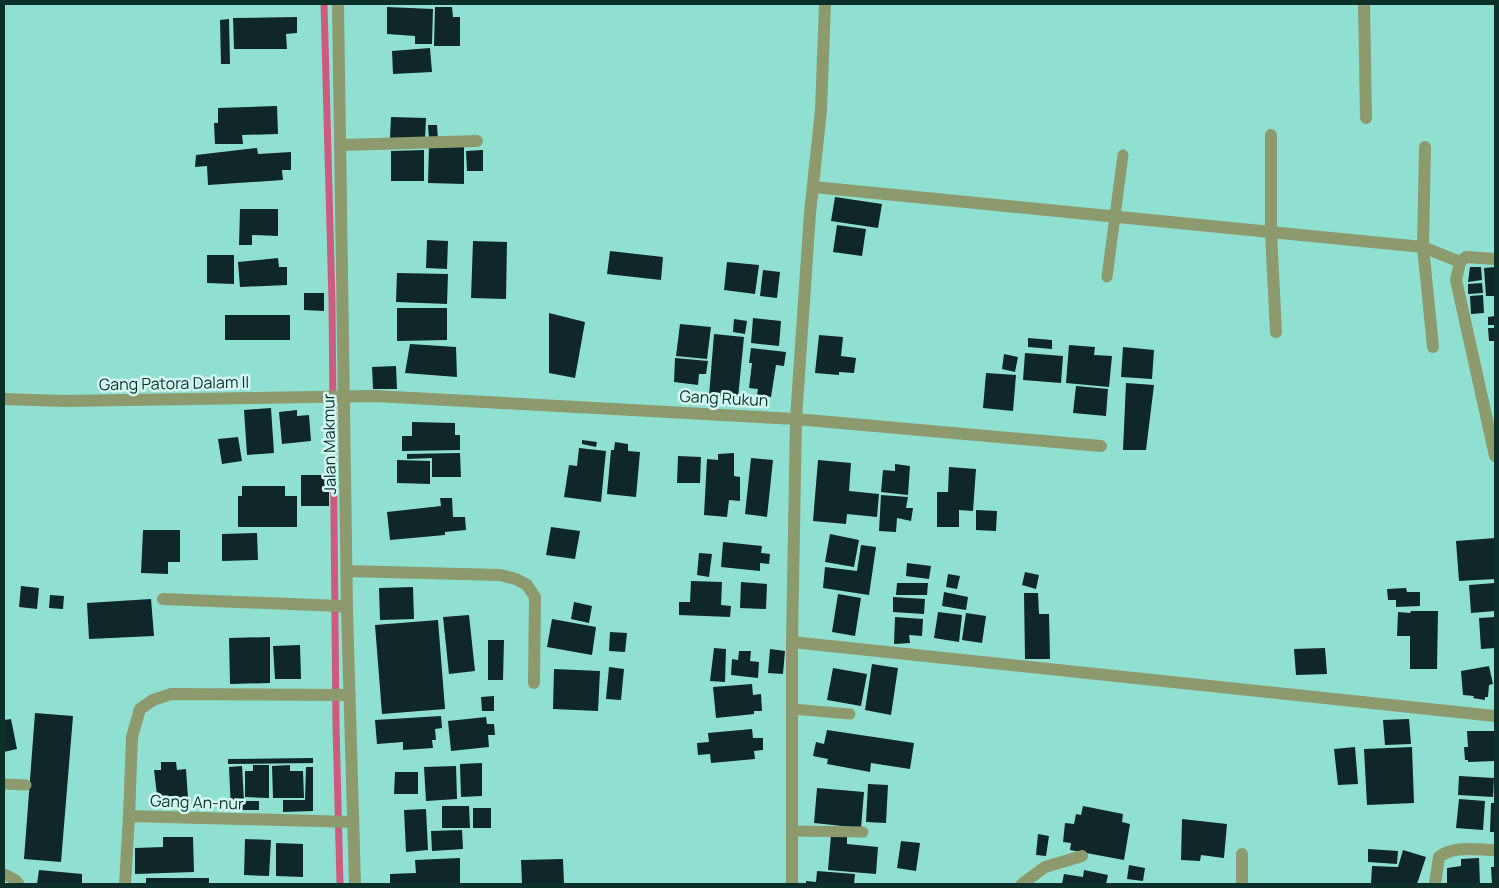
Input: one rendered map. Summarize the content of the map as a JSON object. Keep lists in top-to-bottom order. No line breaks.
{"streets":{"street":["Gang Patora Dalam II","Gang Rukun","Jalan Makmur","Gang An-nur"]},"crossings":[["Gang Patora Dalam II","Gang Rukun"],["Gang Patora Dalam II","Jalan Makmur"],["Gang Rukun","Jalan Makmur"],["Jalan Makmur","Gang An-nur"]]}
